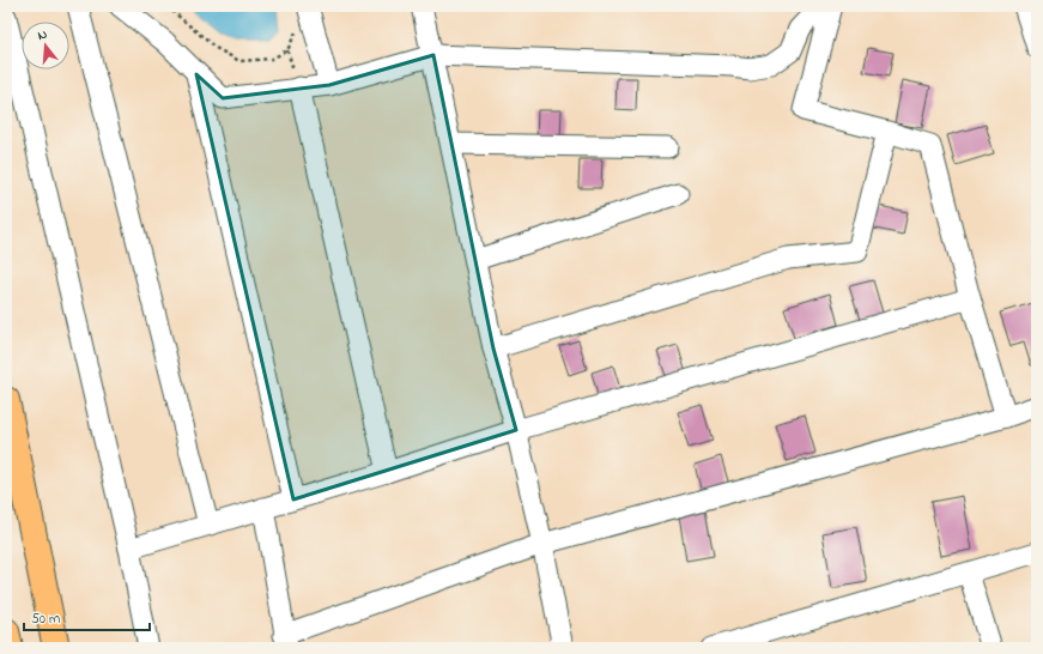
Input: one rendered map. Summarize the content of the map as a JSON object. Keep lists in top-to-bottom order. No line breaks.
{"scale_bar":"50 m","north":"top"}
